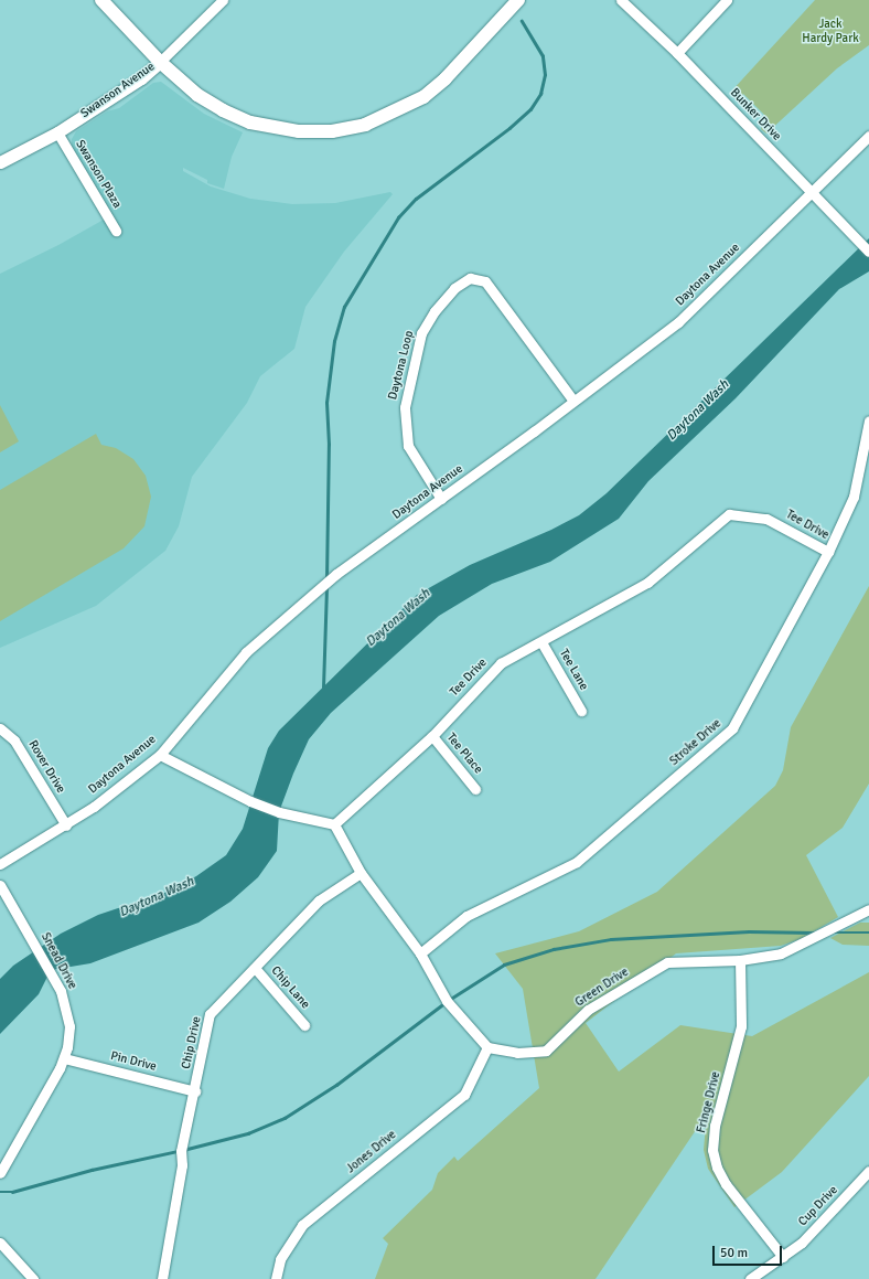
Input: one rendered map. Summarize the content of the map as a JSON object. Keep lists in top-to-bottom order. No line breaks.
{"streets":{"street":["Swanson Avenue","Bunker Drive","Swanson Plaza","Daytona Avenue","Daytona Loop","Tee Drive","Tee Lane","Stroke Drive","Tee Place","Rover Drive","Snead Drive","Chip Lane","Green Drive","Chip Drive","Pin Drive","Fringe Drive","Jones Drive","Cup Drive"]},"crossings":[["Swanson Avenue","Swanson Plaza"],["Bunker Drive","Daytona Avenue"],["Daytona Avenue","Daytona Loop"],["Daytona Avenue","Rover Drive"],["Tee Drive","Tee Lane"],["Tee Drive","Stroke Drive"],["Tee Drive","Tee Place"],["Snead Drive","Pin Drive"],["Chip Lane","Chip Drive"],["Green Drive","Fringe Drive"],["Green Drive","Jones Drive"],["Chip Drive","Pin Drive"],["Fringe Drive","Cup Drive"]],"water":["Daytona Wash"],"parks":["Jack Hardy Park"],"scale_bar":"50 m"}
